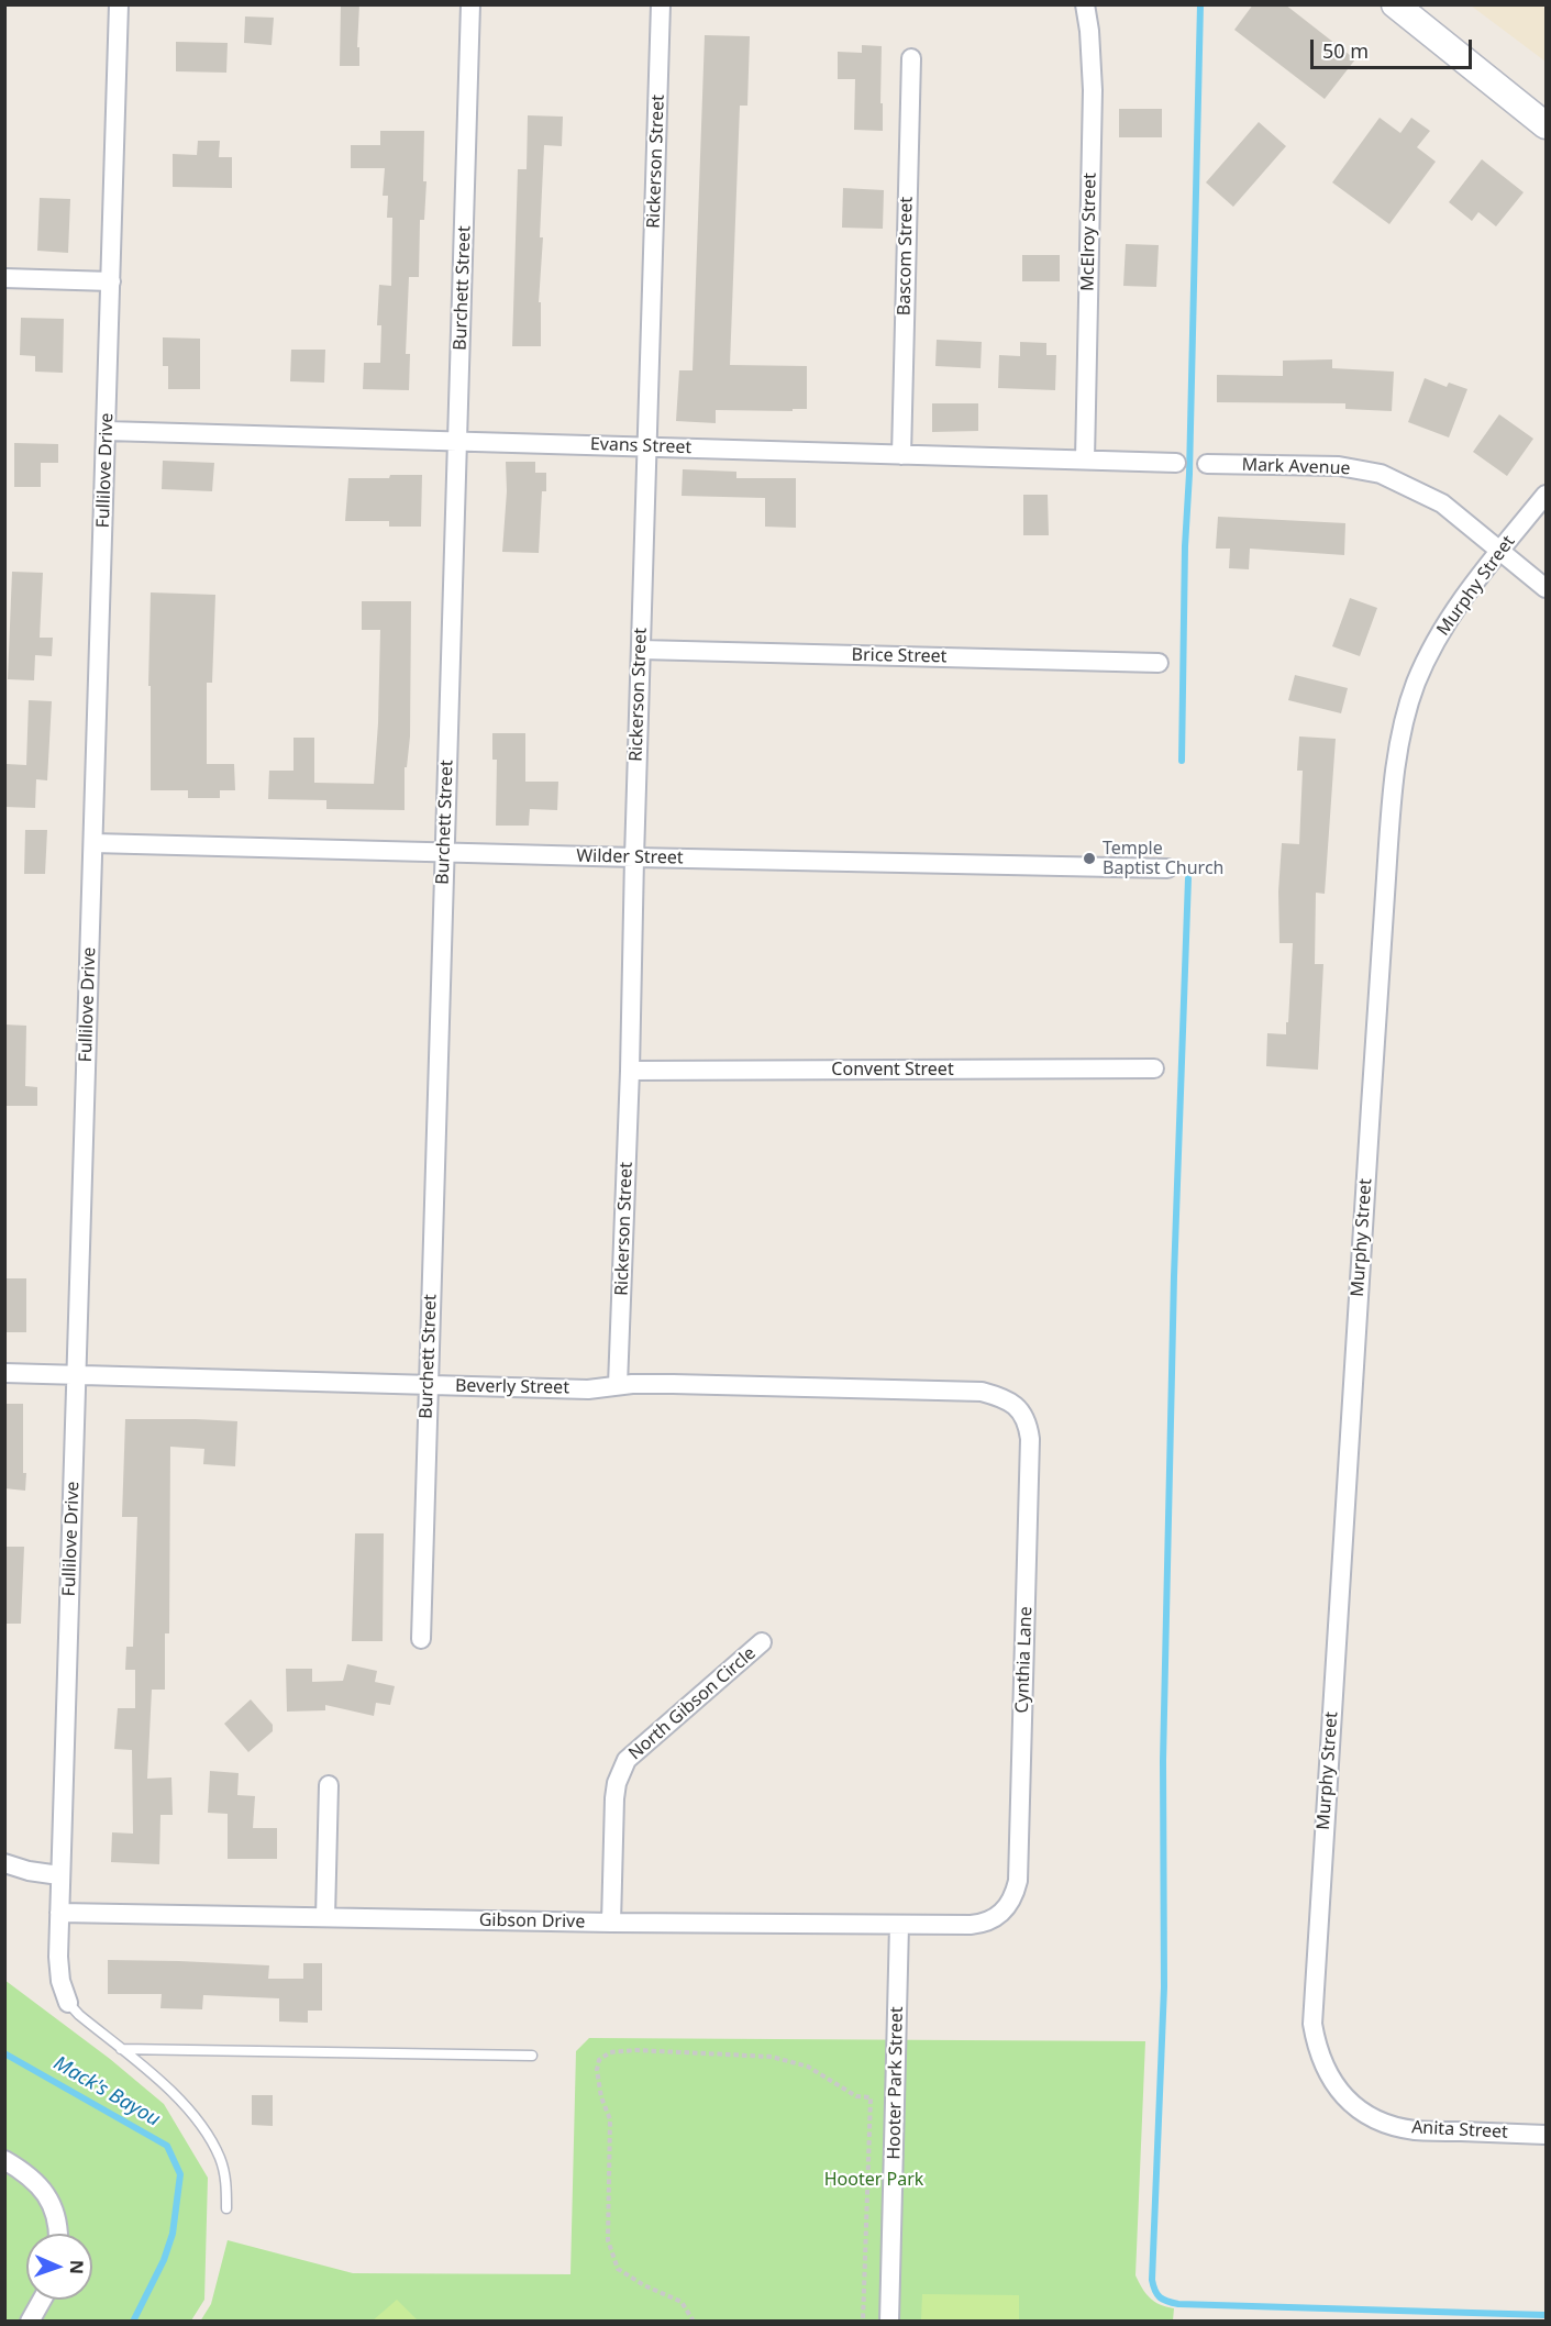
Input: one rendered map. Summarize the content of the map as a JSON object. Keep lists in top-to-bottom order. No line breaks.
{"streets":{"street":["Rickerson Street","McElroy Street","Bascom Street","Burchett Street","Evans Street","Mark Avenue","Fullilove Drive","Murphy Street","Brice Street","Wilder Street","Convent Street","Beverly Street","Cynthia Lane","North Gibson Circle","Gibson Drive","Hooter Park Street","Anita Street"]},"crossings":[["Rickerson Street","Evans Street"],["Rickerson Street","Brice Street"],["Rickerson Street","Wilder Street"],["Rickerson Street","Convent Street"],["Rickerson Street","Beverly Street"],["McElroy Street","Evans Street"],["Bascom Street","Evans Street"],["Burchett Street","Evans Street"],["Burchett Street","Wilder Street"],["Burchett Street","Beverly Street"],["Evans Street","Fullilove Drive"],["Mark Avenue","Murphy Street"],["Fullilove Drive","Wilder Street"],["Fullilove Drive","Beverly Street"],["Fullilove Drive","Gibson Drive"],["Murphy Street","Anita Street"],["Beverly Street","Cynthia Lane"],["Cynthia Lane","Gibson Drive"],["North Gibson Circle","Gibson Drive"],["Gibson Drive","Hooter Park Street"]],"water":["Mack's Bayou"],"parks":["Hooter Park"],"places":["Temple Baptist Church"],"scale_bar":"50 m","north":"right"}
